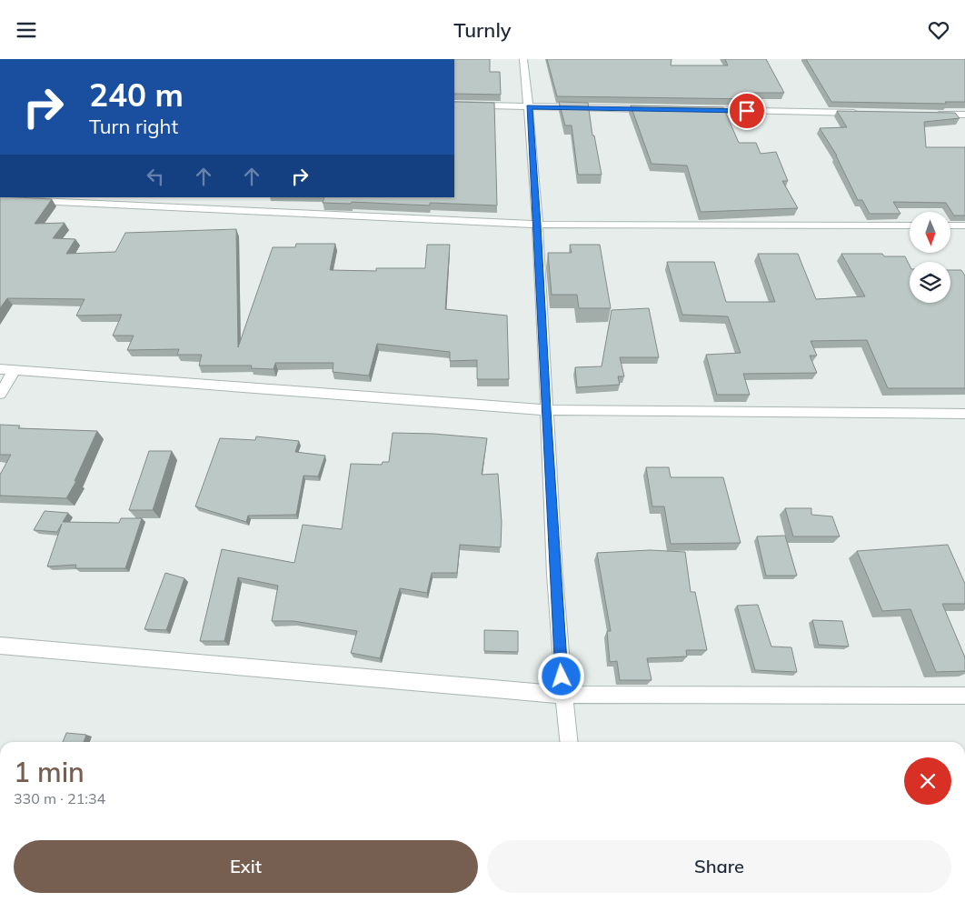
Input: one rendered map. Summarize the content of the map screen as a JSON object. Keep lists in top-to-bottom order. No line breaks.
{"north":"bottom","page":{"header":"Turnly","turn":["240 m","Turn right"],"heading":["1 min","330 m · 21:34"],"buttons":["Exit","Share"]}}
